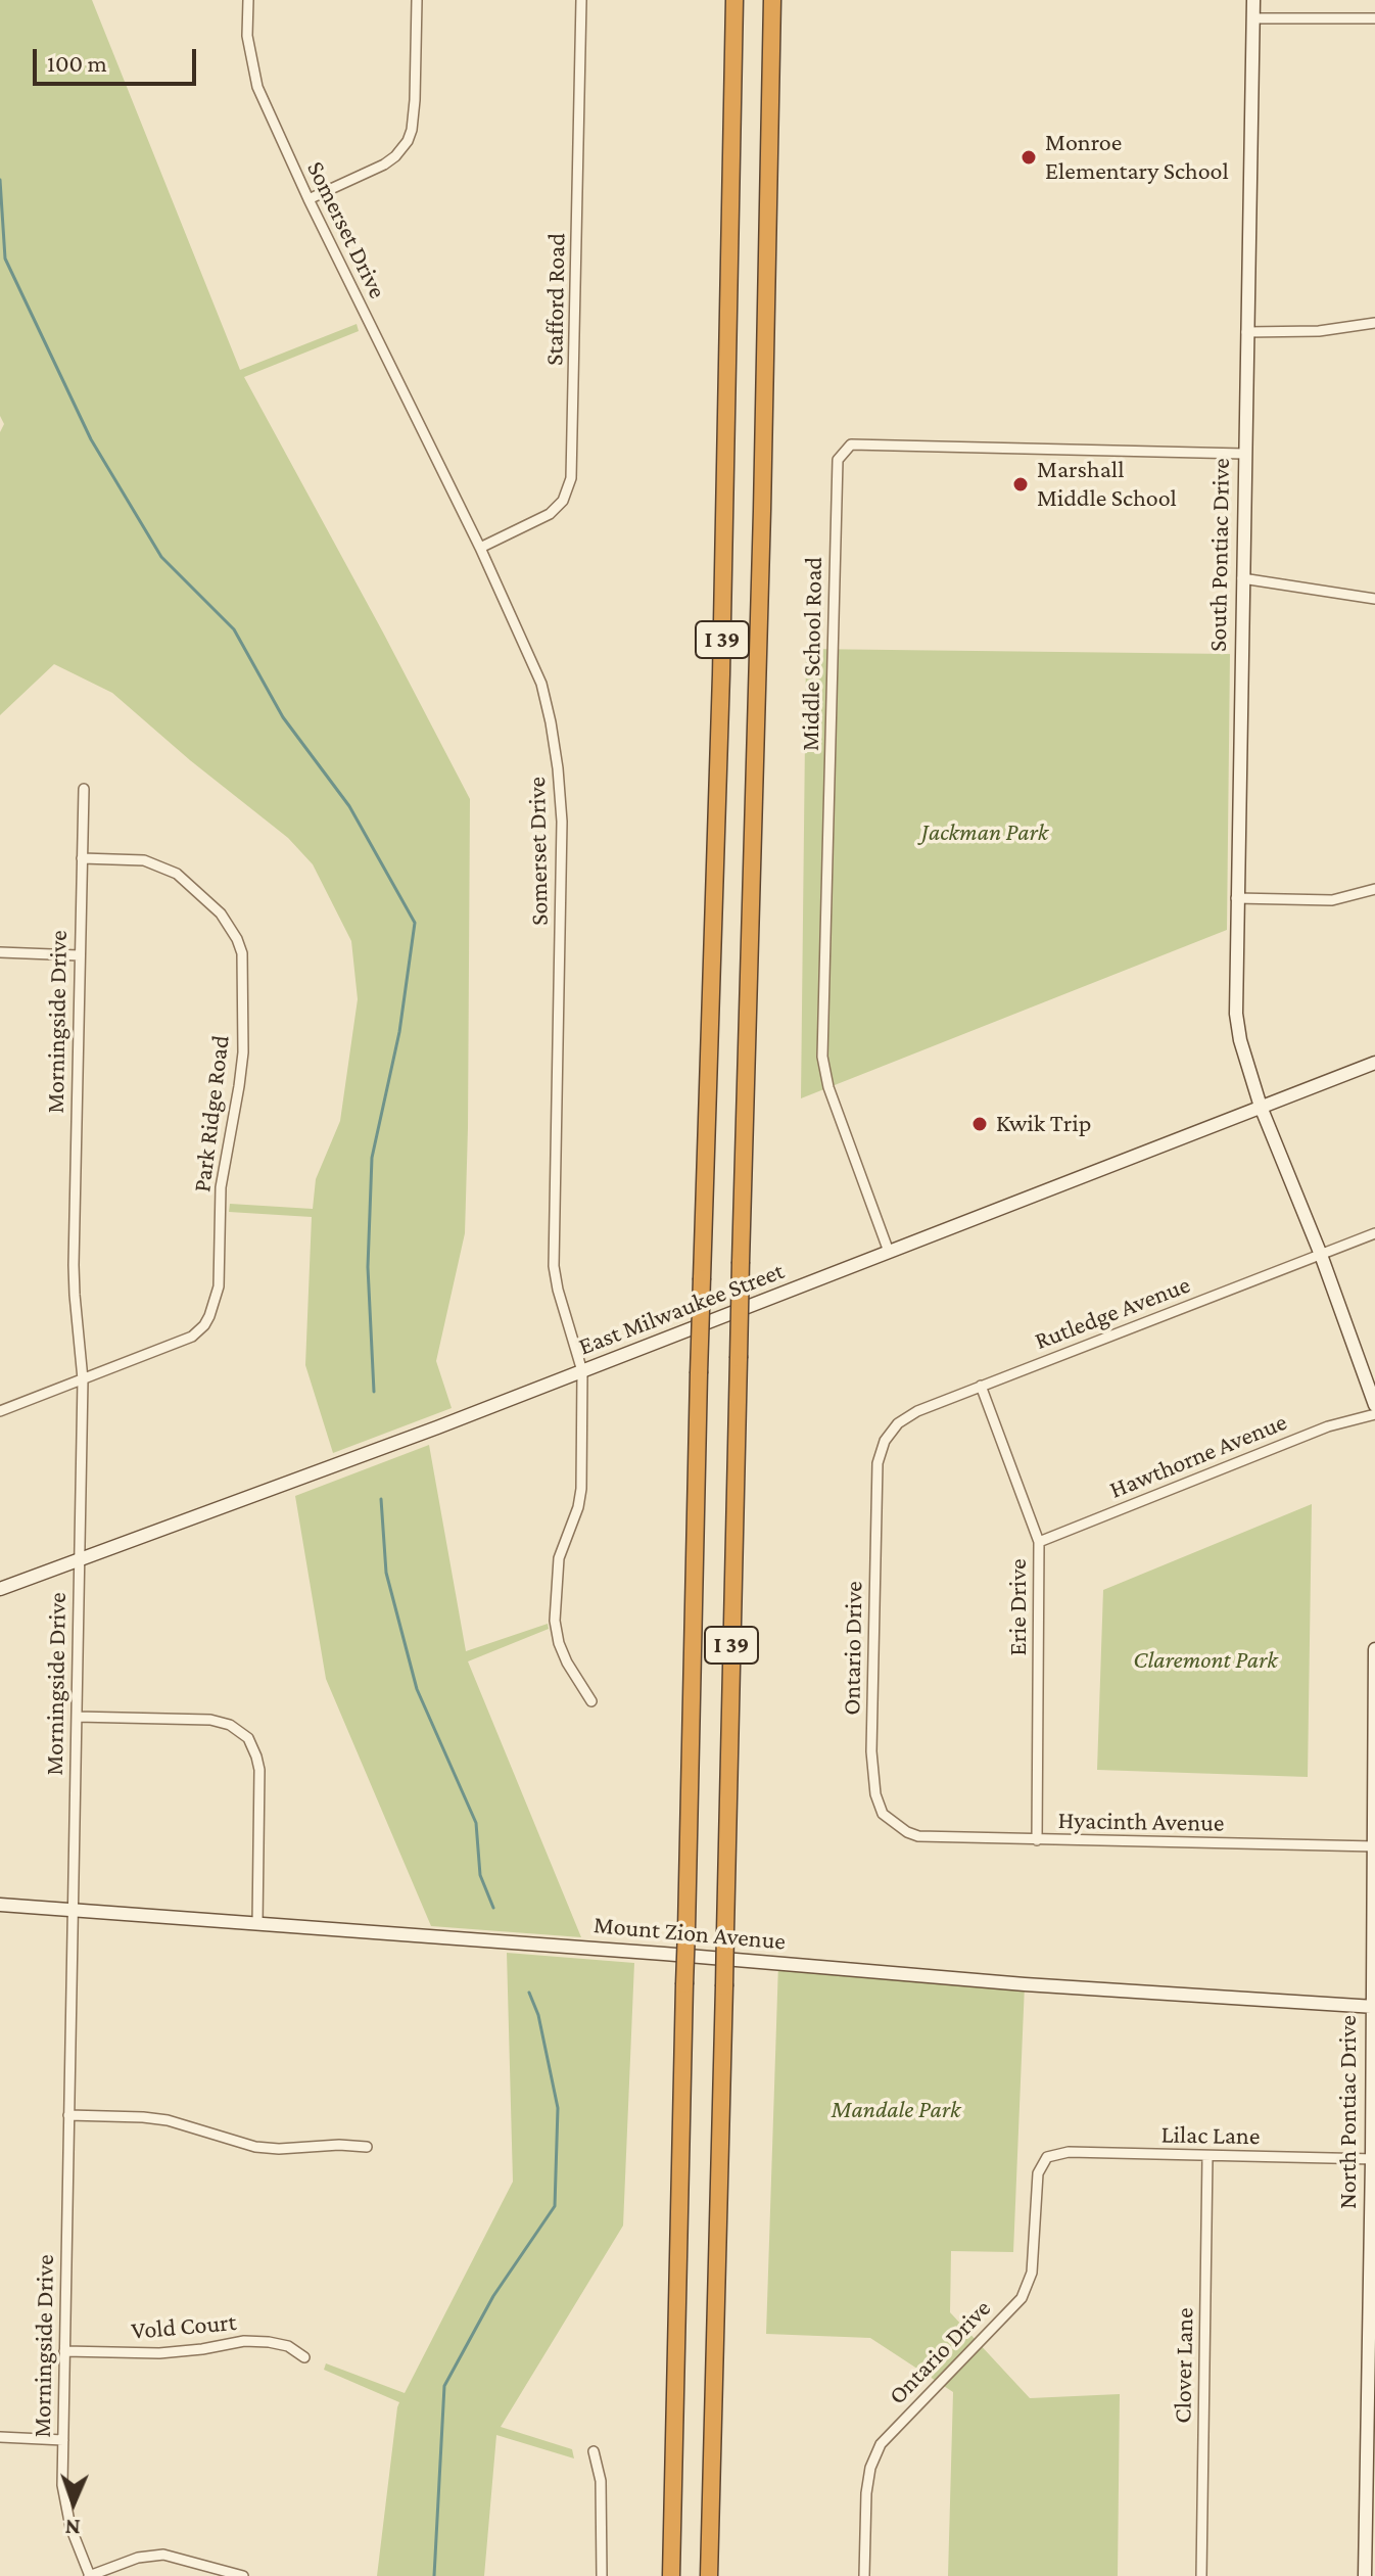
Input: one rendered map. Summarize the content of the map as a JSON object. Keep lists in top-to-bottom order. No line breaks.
{"streets":{"highway":["I 39"],"main road":["South Pontiac Drive","East Milwaukee Street","Mount Zion Avenue","North Pontiac Drive"],"street":["Somerset Drive","Stafford Road","Middle School Road","Morningside Drive","Park Ridge Road","Rutledge Avenue","Hawthorne Avenue","Erie Drive","Ontario Drive","Hyacinth Avenue","Lilac Lane","Vold Court","Clover Lane"]},"crossings":[["Somerset Drive","Stafford Road"],["Somerset Drive","East Milwaukee Street"],["South Pontiac Drive","Middle School Road"],["South Pontiac Drive","East Milwaukee Street"],["Middle School Road","East Milwaukee Street"],["Morningside Drive","Park Ridge Road"],["Morningside Drive","East Milwaukee Street"],["Morningside Drive","Mount Zion Avenue"],["Morningside Drive","Vold Court"],["Rutledge Avenue","Erie Drive"],["Rutledge Avenue","Ontario Drive"],["Hawthorne Avenue","Erie Drive"],["Erie Drive","Hyacinth Avenue"],["Ontario Drive","Hyacinth Avenue"],["Ontario Drive","Lilac Lane"],["Hyacinth Avenue","North Pontiac Drive"],["Mount Zion Avenue","North Pontiac Drive"],["North Pontiac Drive","Lilac Lane"],["Lilac Lane","Clover Lane"]],"parks":["Jackman Park","Claremont Park","Mandale Park"],"places":["Monroe Elementary School","Marshall Middle School","Kwik Trip"],"scale_bar":"100 m","north":"bottom"}
